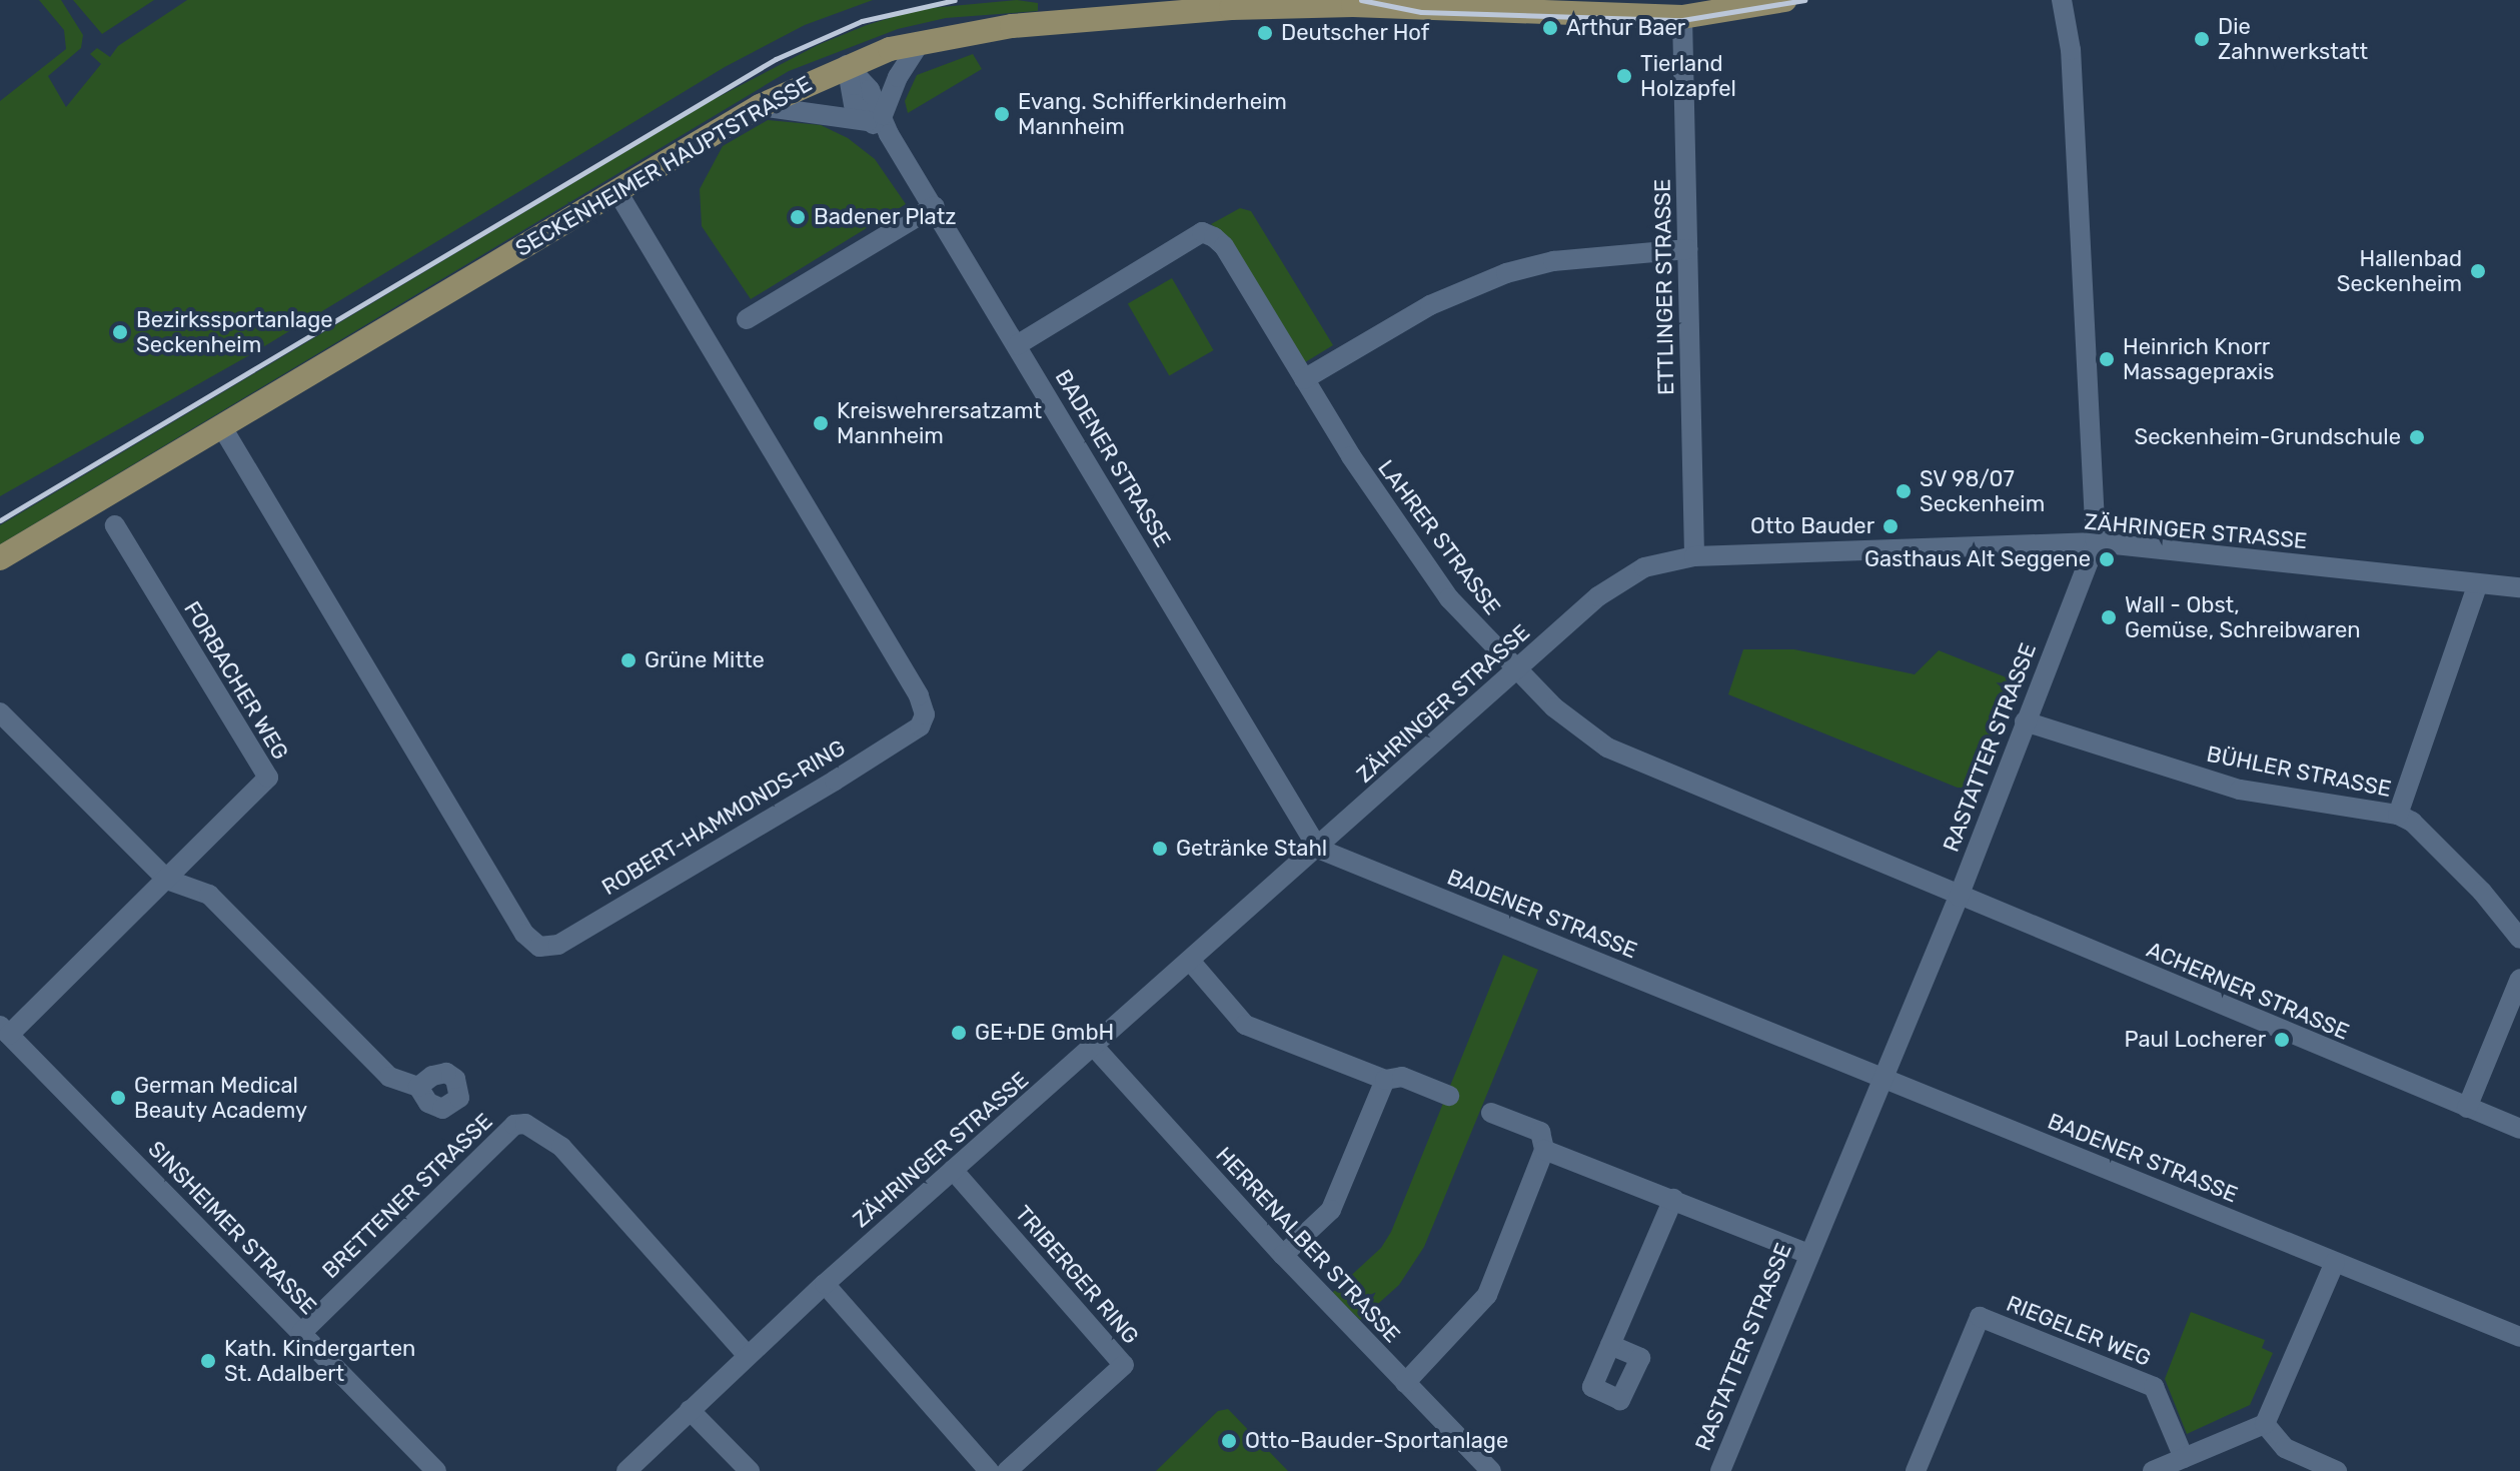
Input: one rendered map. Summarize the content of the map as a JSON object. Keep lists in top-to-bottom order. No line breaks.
{"streets":{"main road":["SECKENHEIMER HAUPTSTRASSE"],"street":["ETTLINGER STRASSE","BADENER STRASSE","ZÄHRINGER STRASSE","LAHRER STRASSE","FORBACHER WEG","RASTATTER STRASSE","BÜHLER STRASSE","ROBERT-HAMMONDS-RING","ACHERNER STRASSE","BRETTENER STRASSE","SINSHEIMER STRASSE","HERRENALBER STRASSE","TRIBERGER RING","RIEGELER WEG"]},"crossings":[["SECKENHEIMER HAUPTSTRASSE","ETTLINGER STRASSE"],["SECKENHEIMER HAUPTSTRASSE","BADENER STRASSE"],["SECKENHEIMER HAUPTSTRASSE","ROBERT-HAMMONDS-RING"],["ETTLINGER STRASSE","ZÄHRINGER STRASSE"],["BADENER STRASSE","ZÄHRINGER STRASSE"],["BADENER STRASSE","LAHRER STRASSE"],["BADENER STRASSE","RASTATTER STRASSE"],["ZÄHRINGER STRASSE","LAHRER STRASSE"],["ZÄHRINGER STRASSE","RASTATTER STRASSE"],["ZÄHRINGER STRASSE","BRETTENER STRASSE"],["ZÄHRINGER STRASSE","HERRENALBER STRASSE"],["ZÄHRINGER STRASSE","TRIBERGER RING"],["LAHRER STRASSE","RASTATTER STRASSE"],["LAHRER STRASSE","ACHERNER STRASSE"],["RASTATTER STRASSE","BÜHLER STRASSE"],["RASTATTER STRASSE","ACHERNER STRASSE"],["BRETTENER STRASSE","SINSHEIMER STRASSE"]],"places":["Arthur Baer","Deutscher Hof","Die Zahnwerkstatt","Tierland Holzapfel","Evang. Schifferkinderheim Mannheim","Badener Platz","Hallenbad Seckenheim","Bezirkssportanlage Seckenheim","Heinrich Knorr Massagepraxis","Kreiswehrersatzamt Mannheim","Seckenheim-Grundschule","SV 98/07 Seckenheim","Otto Bauder","Gasthaus Alt Seggene","Wall - Obst, Gemüse, Schreibwaren","Grüne Mitte","Getränke Stahl","GE+DE GmbH","Paul Locherer","German Medical Beauty Academy","Kath. Kindergarten St. Adalbert","Otto-Bauder-Sportanlage"]}
